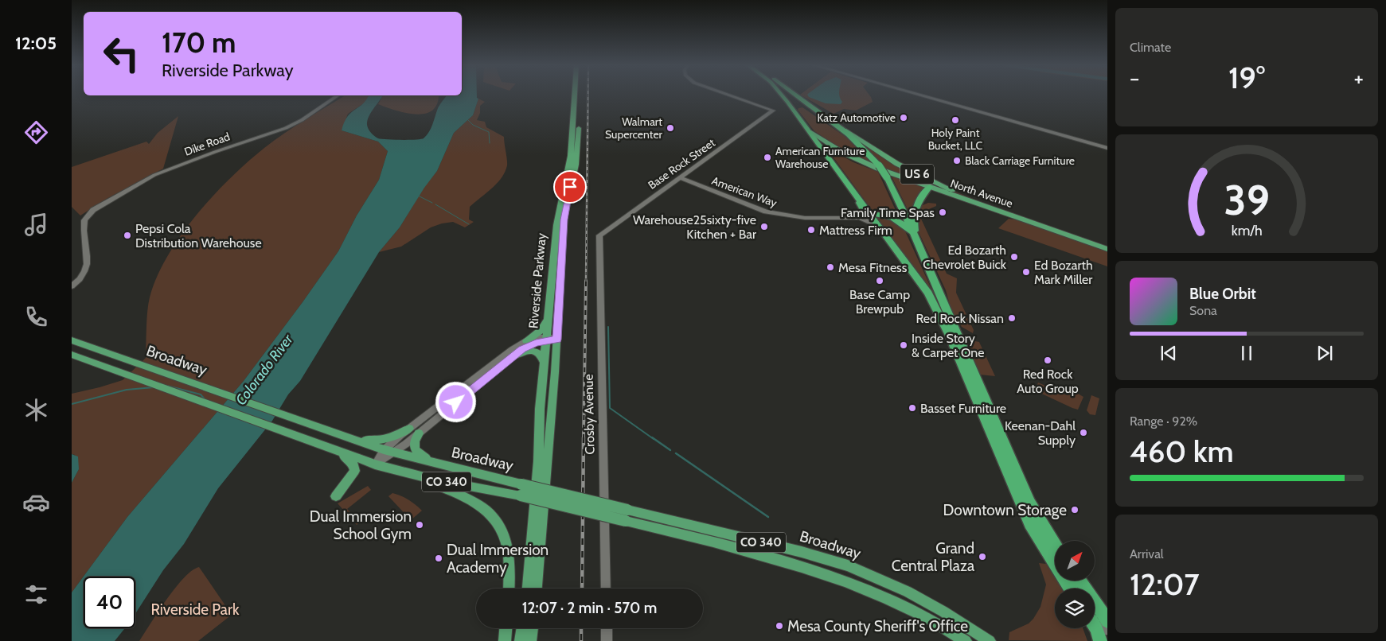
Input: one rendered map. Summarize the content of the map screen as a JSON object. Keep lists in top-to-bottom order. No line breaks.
{"streets":{"main road":["US 6","North Avenue","Riverside Parkway","Broadway","CO 340"],"street":["Dike Road","Base Rock Street","American Way","Crosby Avenue"]},"crossings":[["Base Rock Street","American Way"],["Base Rock Street","Crosby Avenue"]],"water":["Colorado River"],"parks":["Riverside Park"],"places":["Katz Automotive","Holy Paint Bucket, LLC","Walmart Supercenter","American Furniture Warehouse","Black Carriage Furniture","Family Time Spas","Warehouse25sixty-five Kitchen + Bar","Mattress Firm","Pepsi Cola Distribution Warehouse","Ed Bozarth Chevrolet Buick","Mesa Fitness","Ed Bozarth Mark Miller","Base Camp Brewpub","Red Rock Nissan","Inside Story & Carpet One","Red Rock Auto Group","Basset Furniture","Keenan-Dahl Supply","Downtown Storage","Dual Immersion School Gym","Grand Central Plaza","Dual Immersion Academy","Mesa County Sheriff's Office"],"north":"top right","page":{"tabs":"12:05","tile":["Climate",["Range · 92%","460 km"],["Arrival","12:07"]],"turn":["170 m","Riverside Parkway"],"heat":["−","19°","+"],"song":["Blue Orbit","Sona"],"limit":"40","trip":"12:07 · 2 min · 570 m","gauge":["39","km/h"]}}
